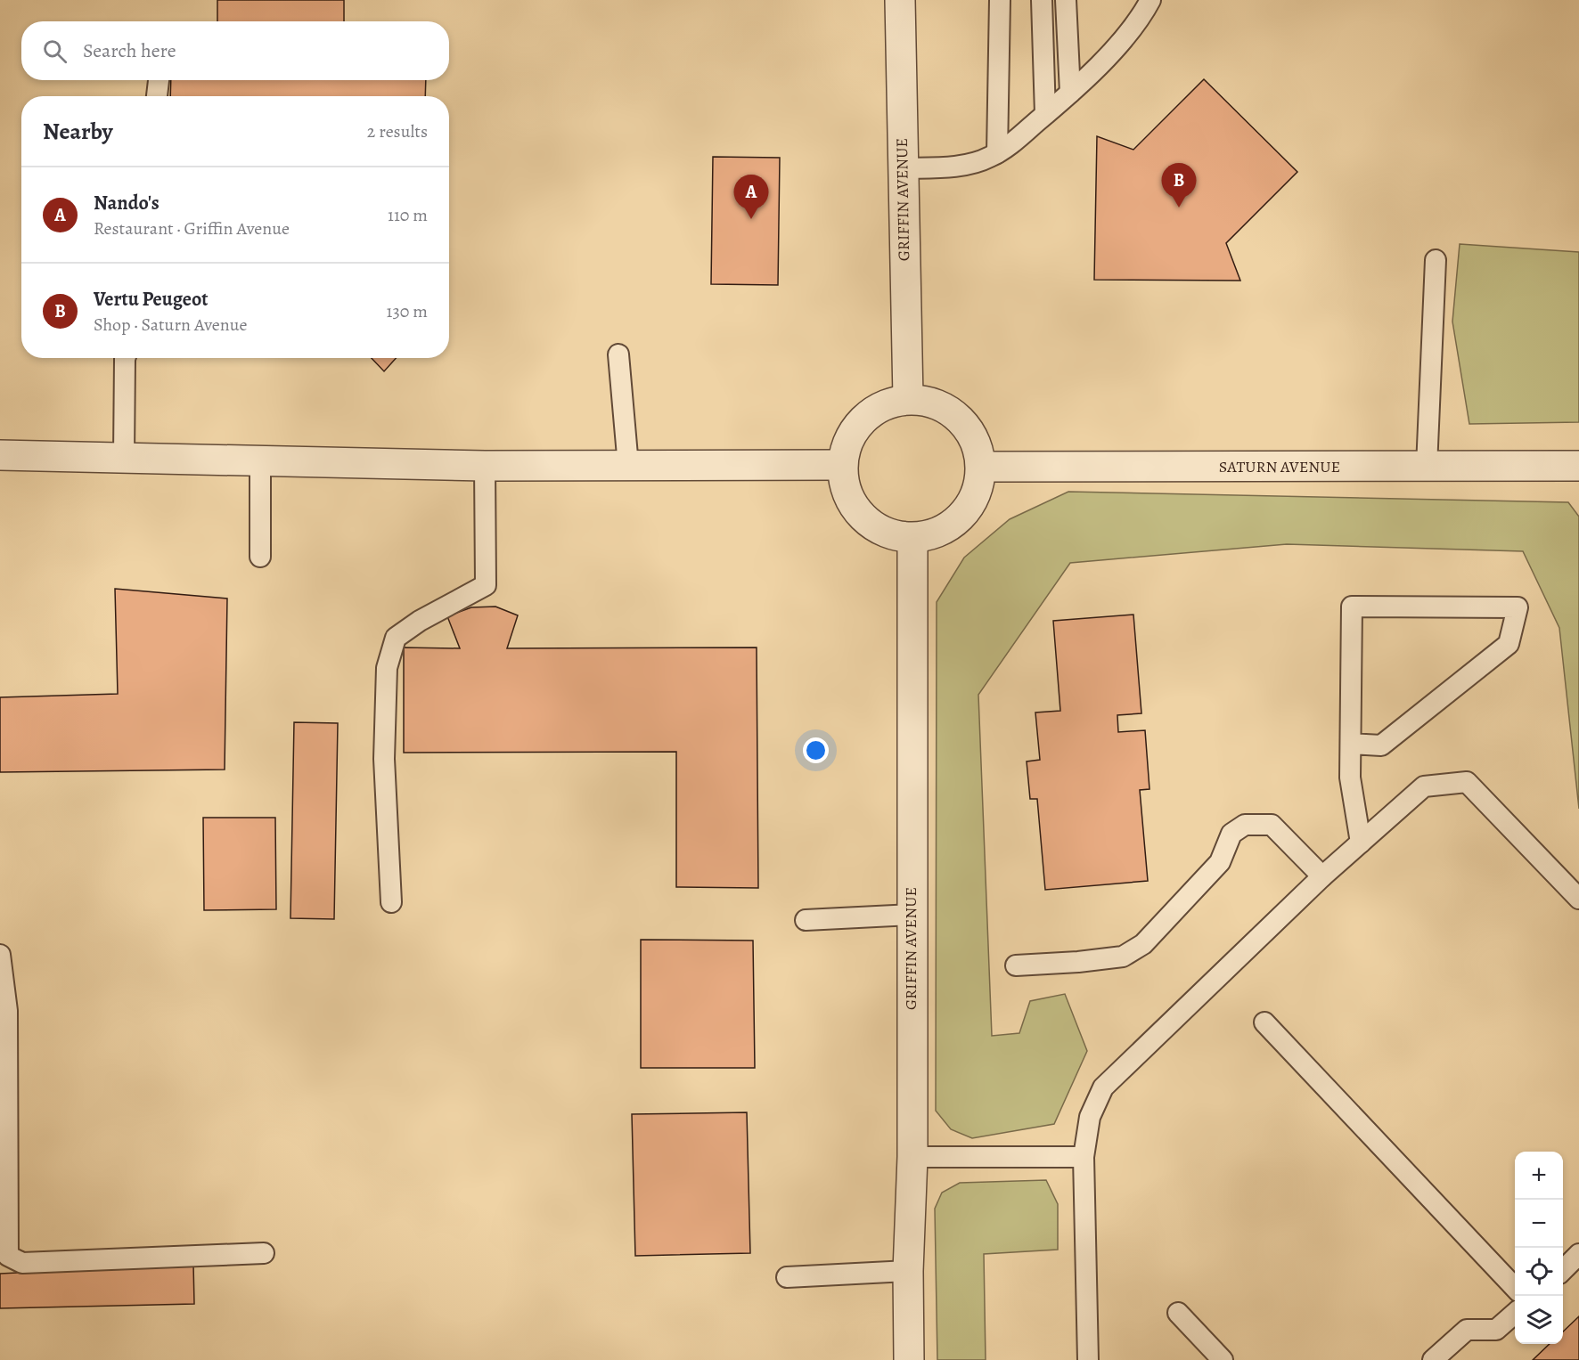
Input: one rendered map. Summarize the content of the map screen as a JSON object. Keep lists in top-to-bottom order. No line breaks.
{"streets":{"street":["GRIFFIN AVENUE","SATURN AVENUE"]},"crossings":[["GRIFFIN AVENUE","SATURN AVENUE"]],"page":{"search":"Search here","heading":["Nearby","2 results"],"pins":["B","A"],"list":[{"mark":"A","name":"Nando's","note":"Restaurant · Griffin Avenue","value":"110 m"},{"mark":"B","name":"Vertu Peugeot","note":"Shop · Saturn Avenue","value":"130 m"}],"map_buttons":["+","−"]}}
